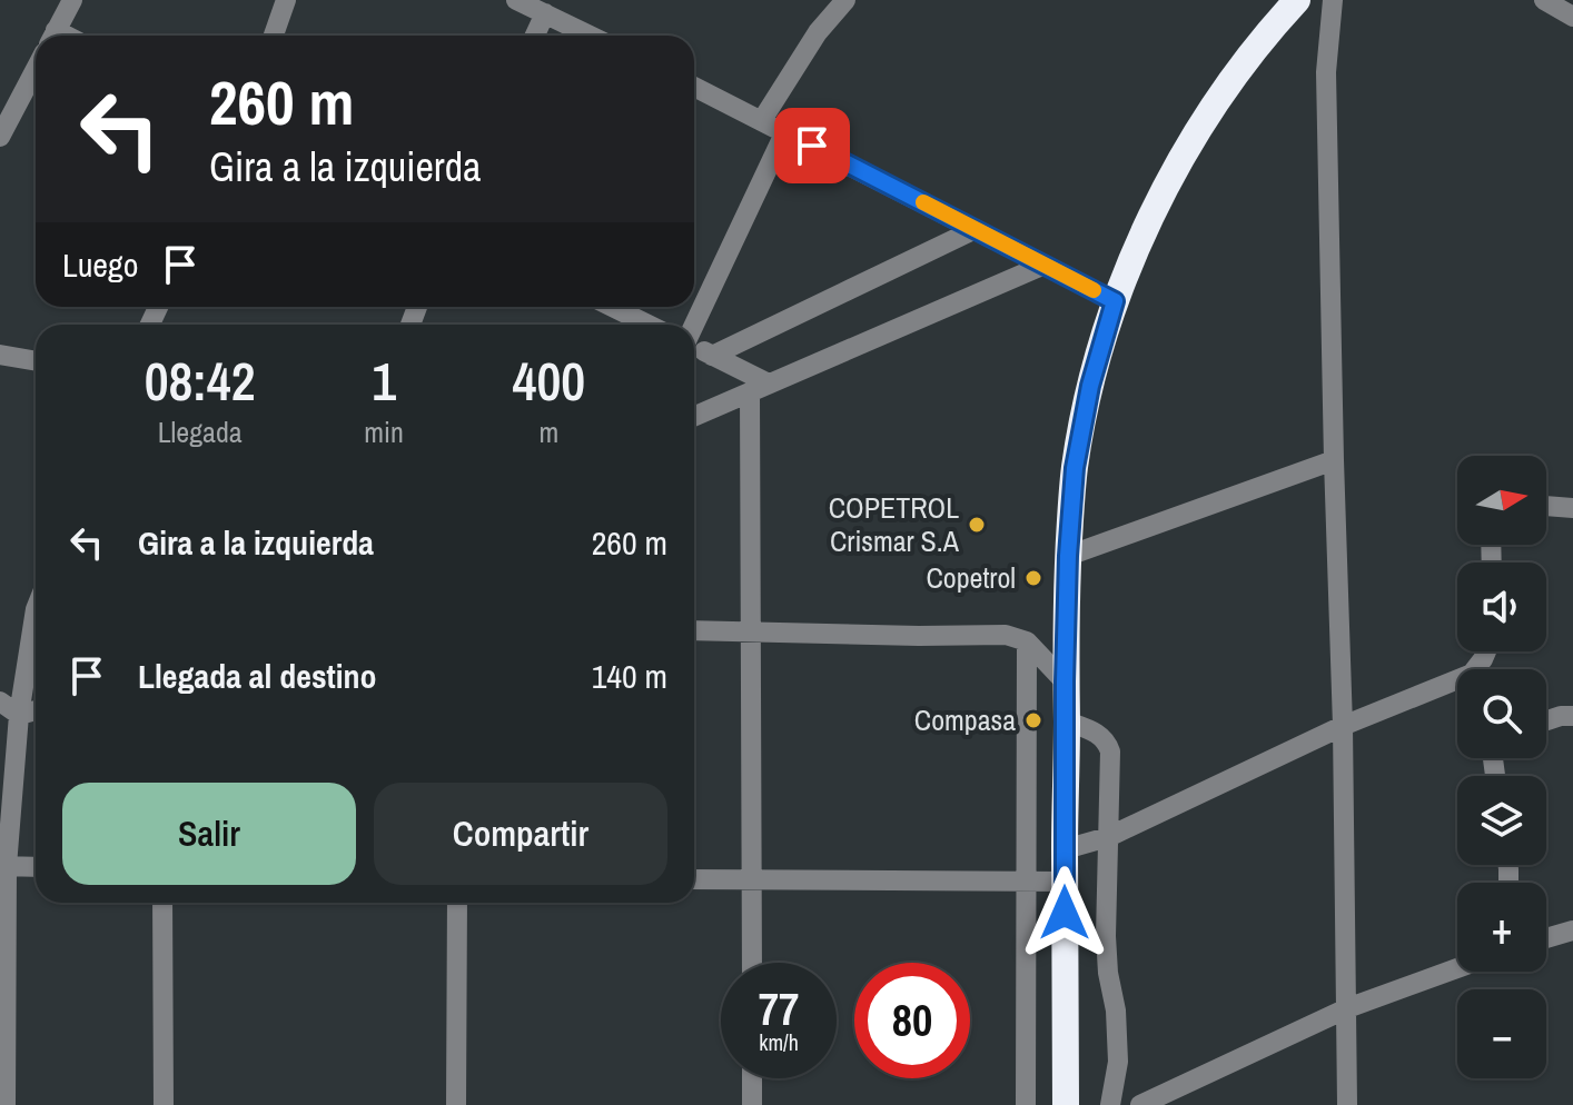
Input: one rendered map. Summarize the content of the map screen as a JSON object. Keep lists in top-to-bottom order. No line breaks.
{"places":["COPETROL Crismar S.A","Copetrol","Compasa"],"north":"right","page":{"turn":["260 m","Gira a la izquierda"],"then":"Luego","eta":["08:42","Llegada","1","min","400","m"],"map_buttons":["+","−"],"list":[{"name":"Gira a la izquierda","value":"260 m"},{"name":"Llegada al destino","value":"140 m"}],"buttons":["Salir","Compartir"],"speed":"77 km/h","limit":"80"}}
